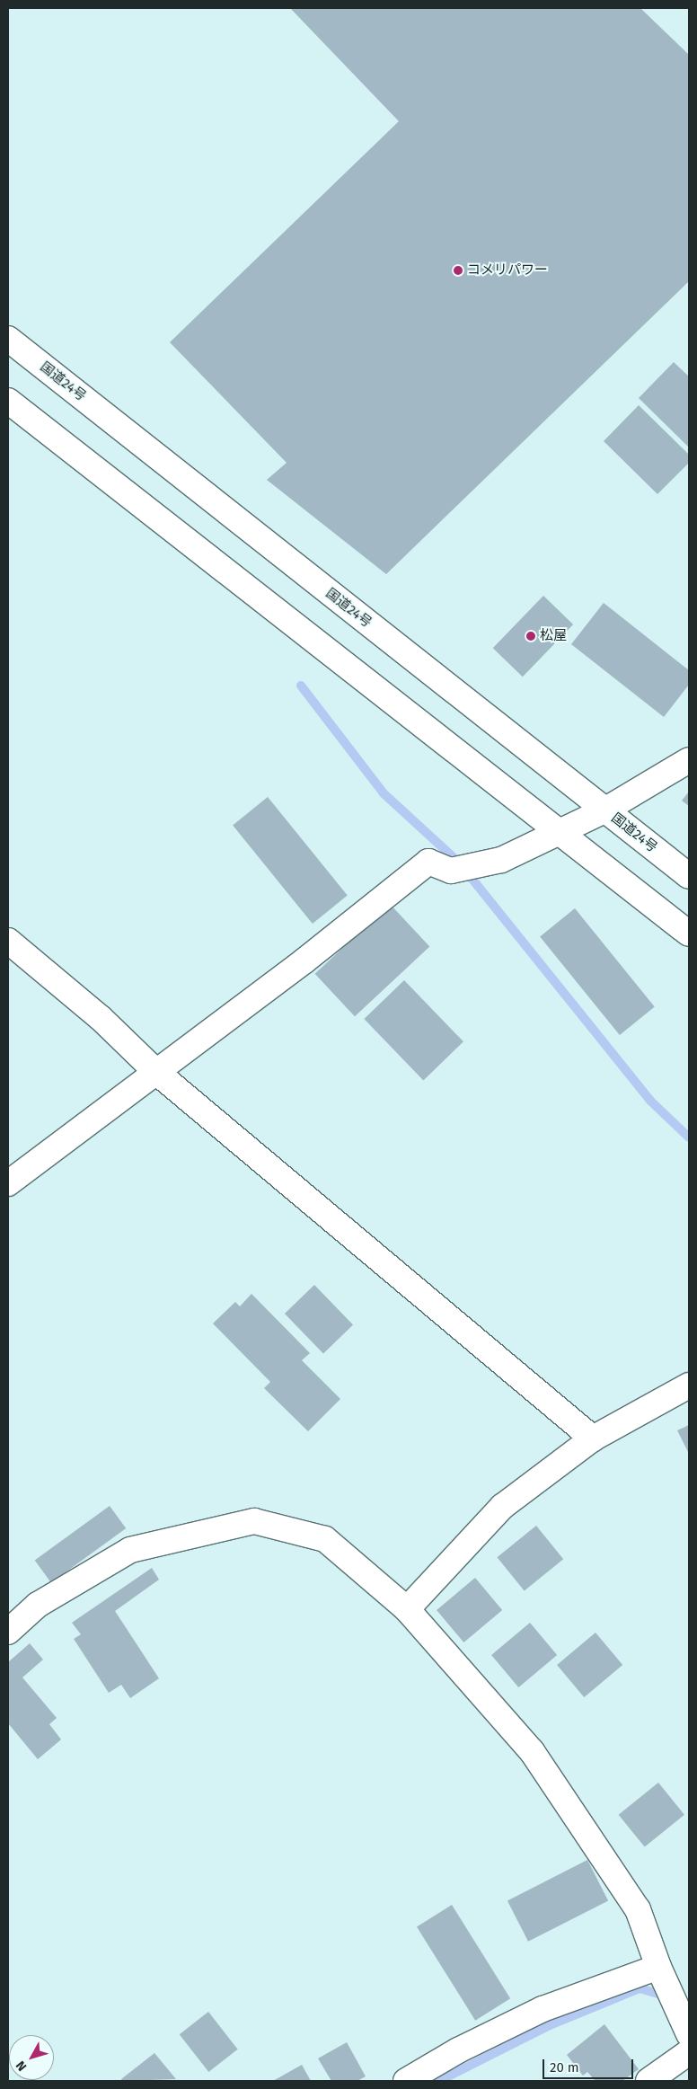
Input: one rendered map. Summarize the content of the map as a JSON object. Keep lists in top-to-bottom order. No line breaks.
{"streets":{"main road":["国道24号"]},"places":["コメリパワー","松屋"],"scale_bar":"20 m","north":"bottom left"}
